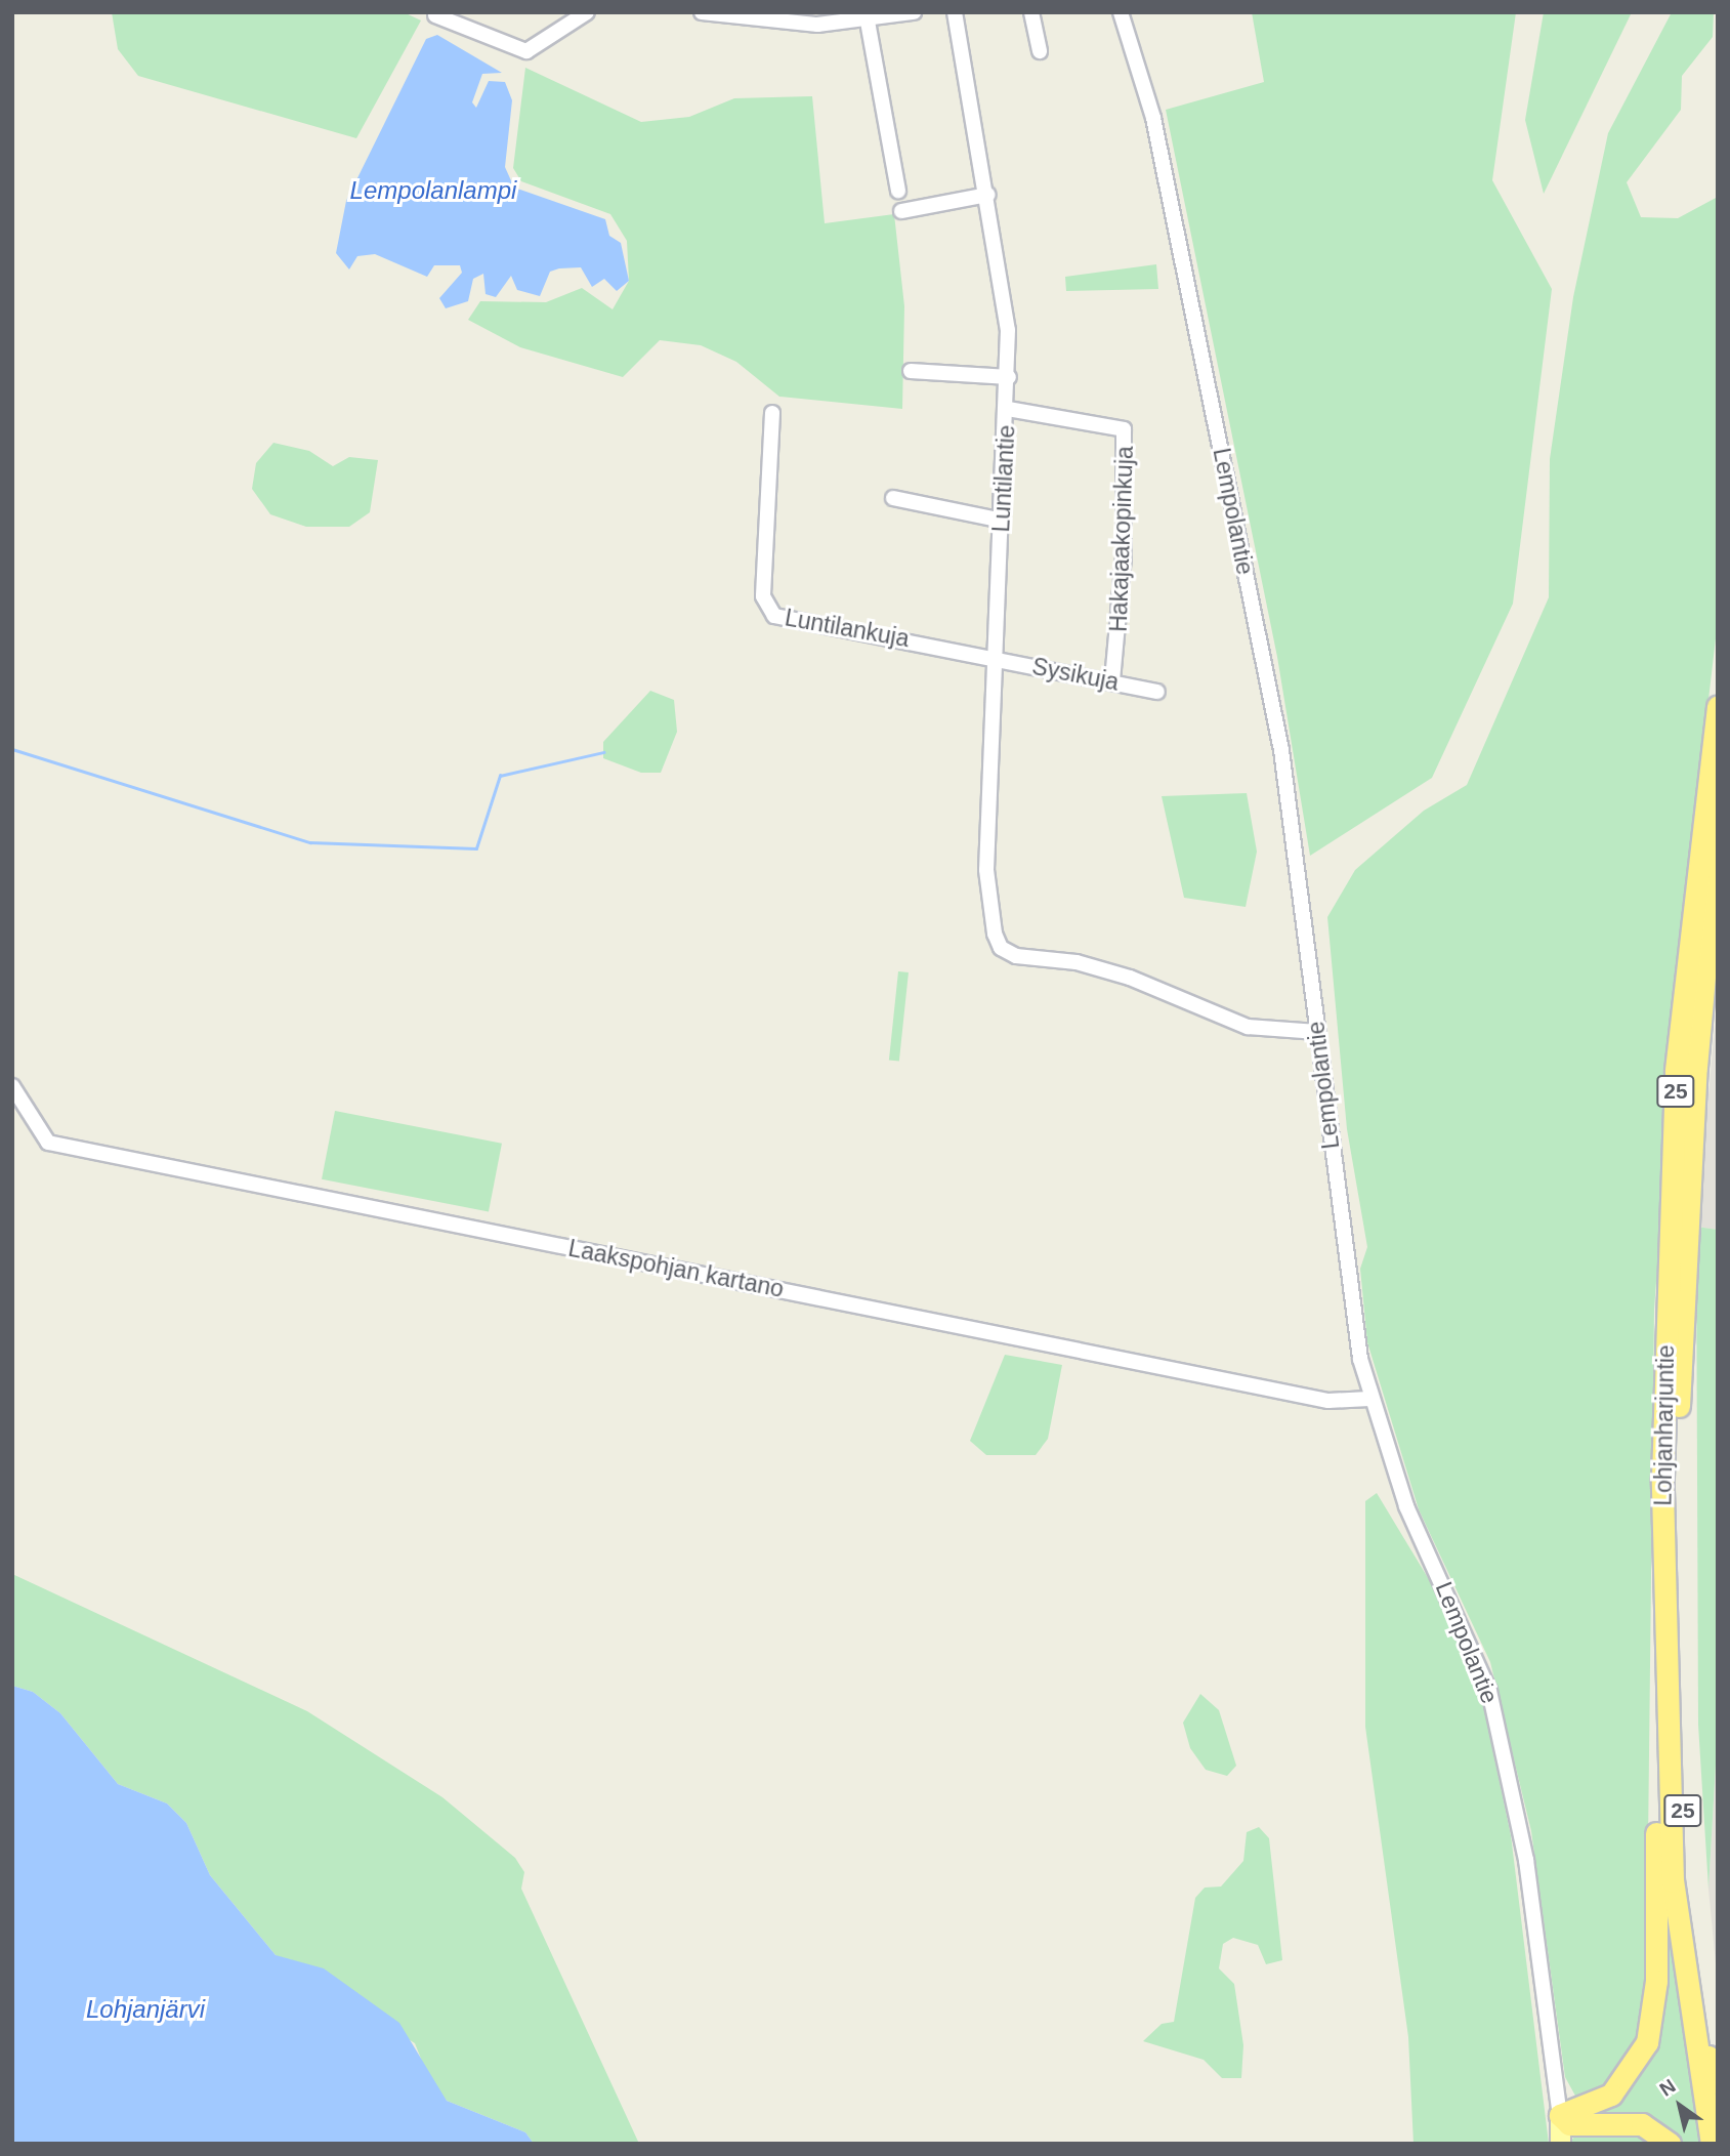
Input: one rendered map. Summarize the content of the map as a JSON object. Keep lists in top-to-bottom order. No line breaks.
{"streets":{"highway":["25","Lohjanharjuntie"],"main road":["Lempolantie"],"street":["Luntilantie","Hakajaakopinkuja","Luntilankuja","Sysikuja","Laakspohjan kartano"]},"crossings":[["Luntilantie","Lempolantie"],["Luntilantie","Hakajaakopinkuja"],["Luntilantie","Luntilankuja"],["Luntilantie","Sysikuja"],["Lempolantie","Laakspohjan kartano"],["Hakajaakopinkuja","Sysikuja"],["Luntilankuja","Sysikuja"]],"water":["Lempolanlampi","Lohjanjärvi"],"north":"top left"}
